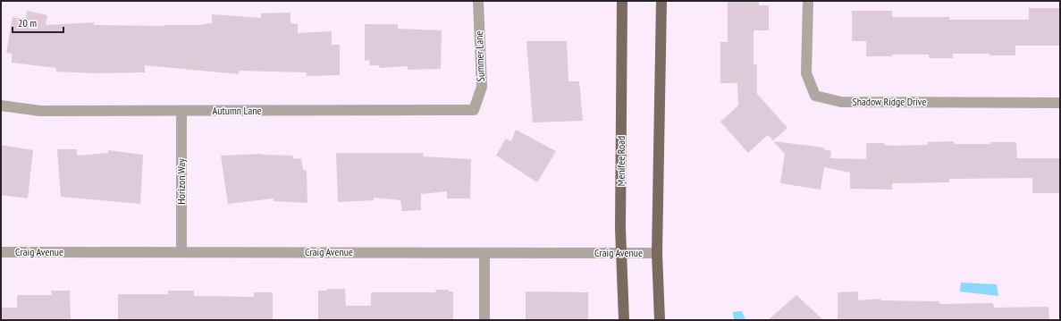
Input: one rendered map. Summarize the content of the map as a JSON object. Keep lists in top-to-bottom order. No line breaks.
{"streets":{"main road":["Menifee Road"],"street":["Summer Lane","Shadow Ridge Drive","Autumn Lane","Horizon Way","Craig Avenue"]},"crossings":[["Summer Lane","Autumn Lane"],["Autumn Lane","Horizon Way"],["Menifee Road","Craig Avenue"],["Horizon Way","Craig Avenue"]],"scale_bar":"20 m"}
